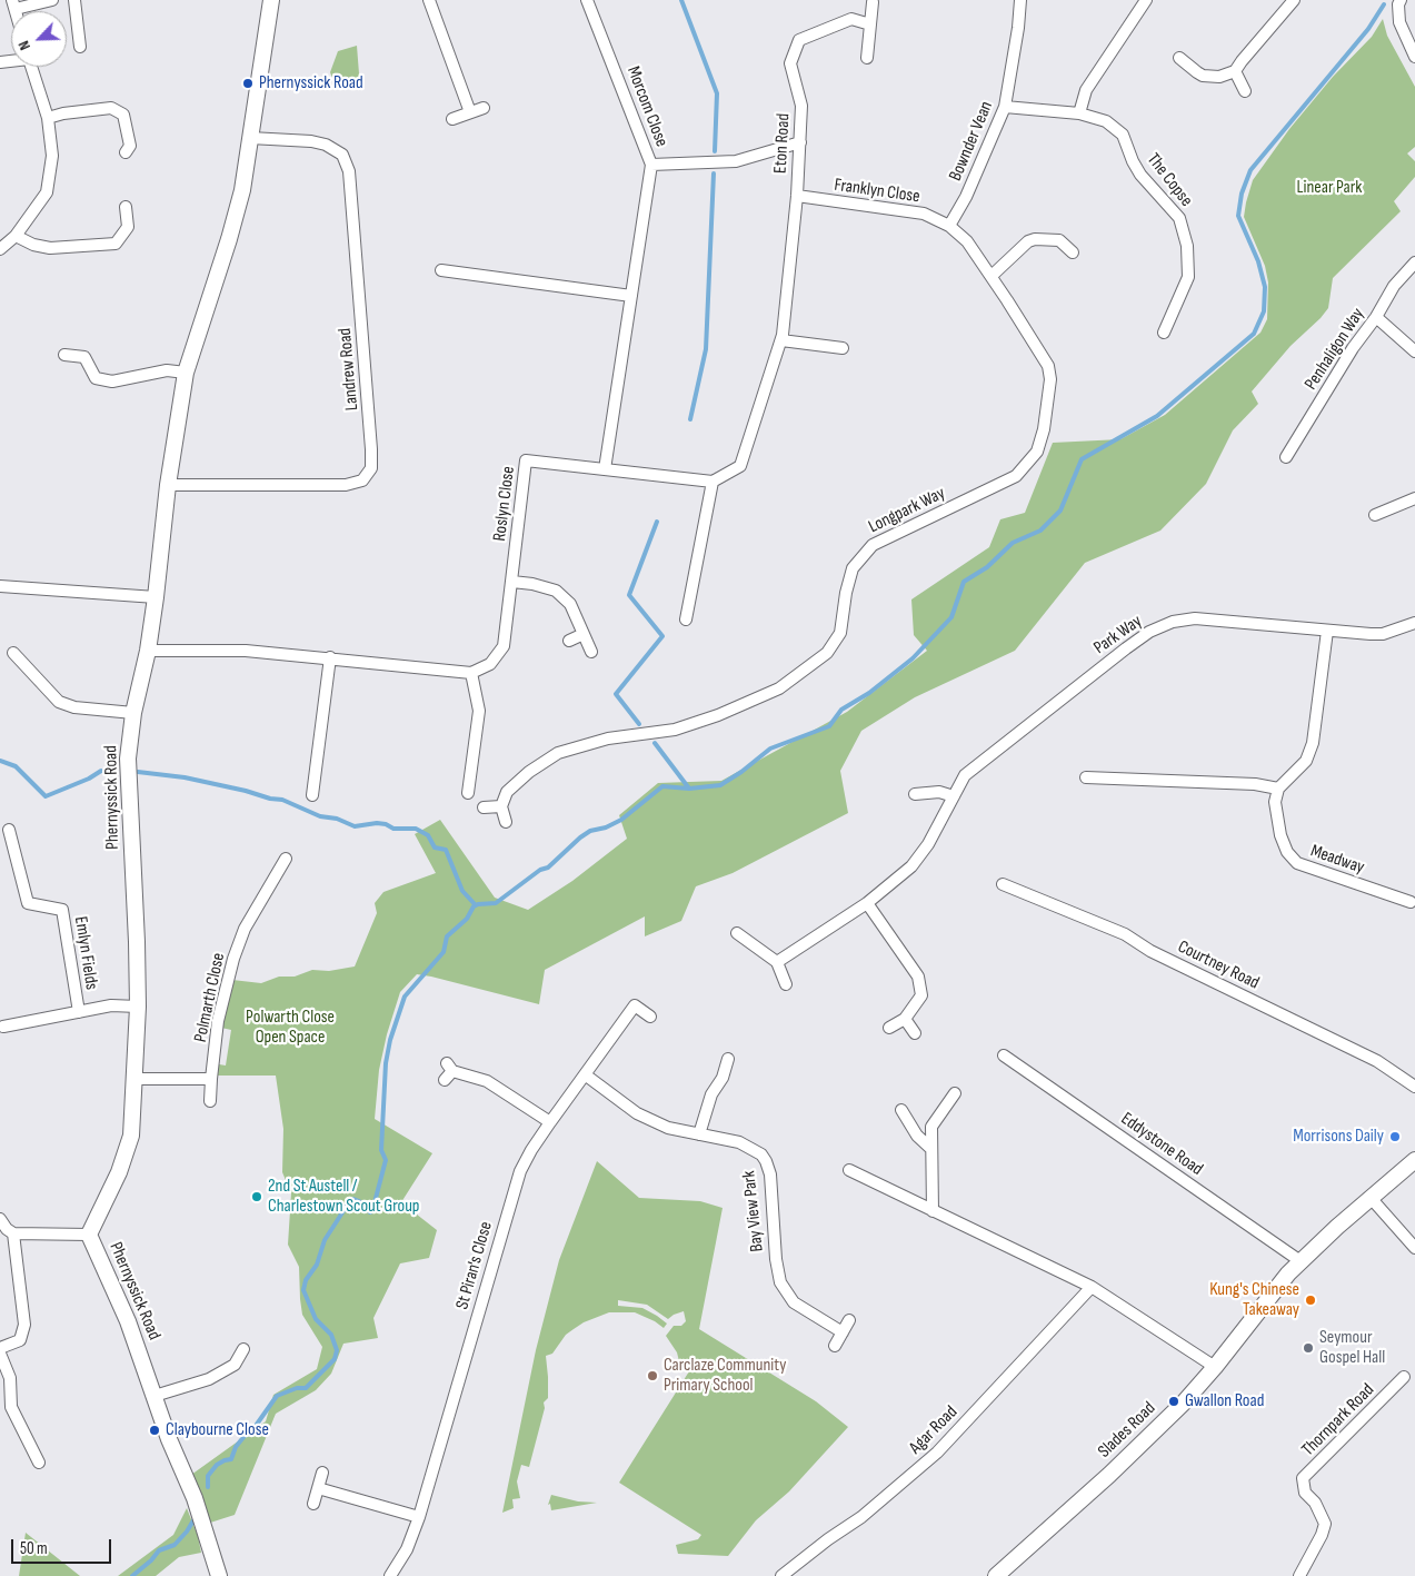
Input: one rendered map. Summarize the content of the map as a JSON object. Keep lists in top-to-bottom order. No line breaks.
{"streets":{"street":["Morcom Close","Bownder Vean","Eton Road","The Copse","Franklyn Close","Penhaligon Way","Landrew Road","Roslyn Close","Longpark Way","Park Way","Phernyssick Road","Meadway","Emlyn Fields","Courtney Road","Polmarth Close","Eddystone Road","Bay View Park","St Piran's Close","Thornpark Road","Agar Road","Slades Road"]},"crossings":[["Morcom Close","Roslyn Close"],["Bownder Vean","The Copse"],["Bownder Vean","Franklyn Close"],["Bownder Vean","Longpark Way"],["Eton Road","Franklyn Close"],["Franklyn Close","Longpark Way"],["Landrew Road","Phernyssick Road"],["Phernyssick Road","Emlyn Fields"],["Eddystone Road","Slades Road"],["Bay View Park","St Piran's Close"]],"parks":["Linear Park","Polwarth Close Open Space"],"places":["Phernyssick Road","Morrisons Daily","2nd St Austell / Charlestown Scout Group","Kung's Chinese Takeaway","Seymour Gospel Hall","Carclaze Community Primary School","Gwallon Road","Claybourne Close"],"scale_bar":"50 m","north":"bottom left"}
